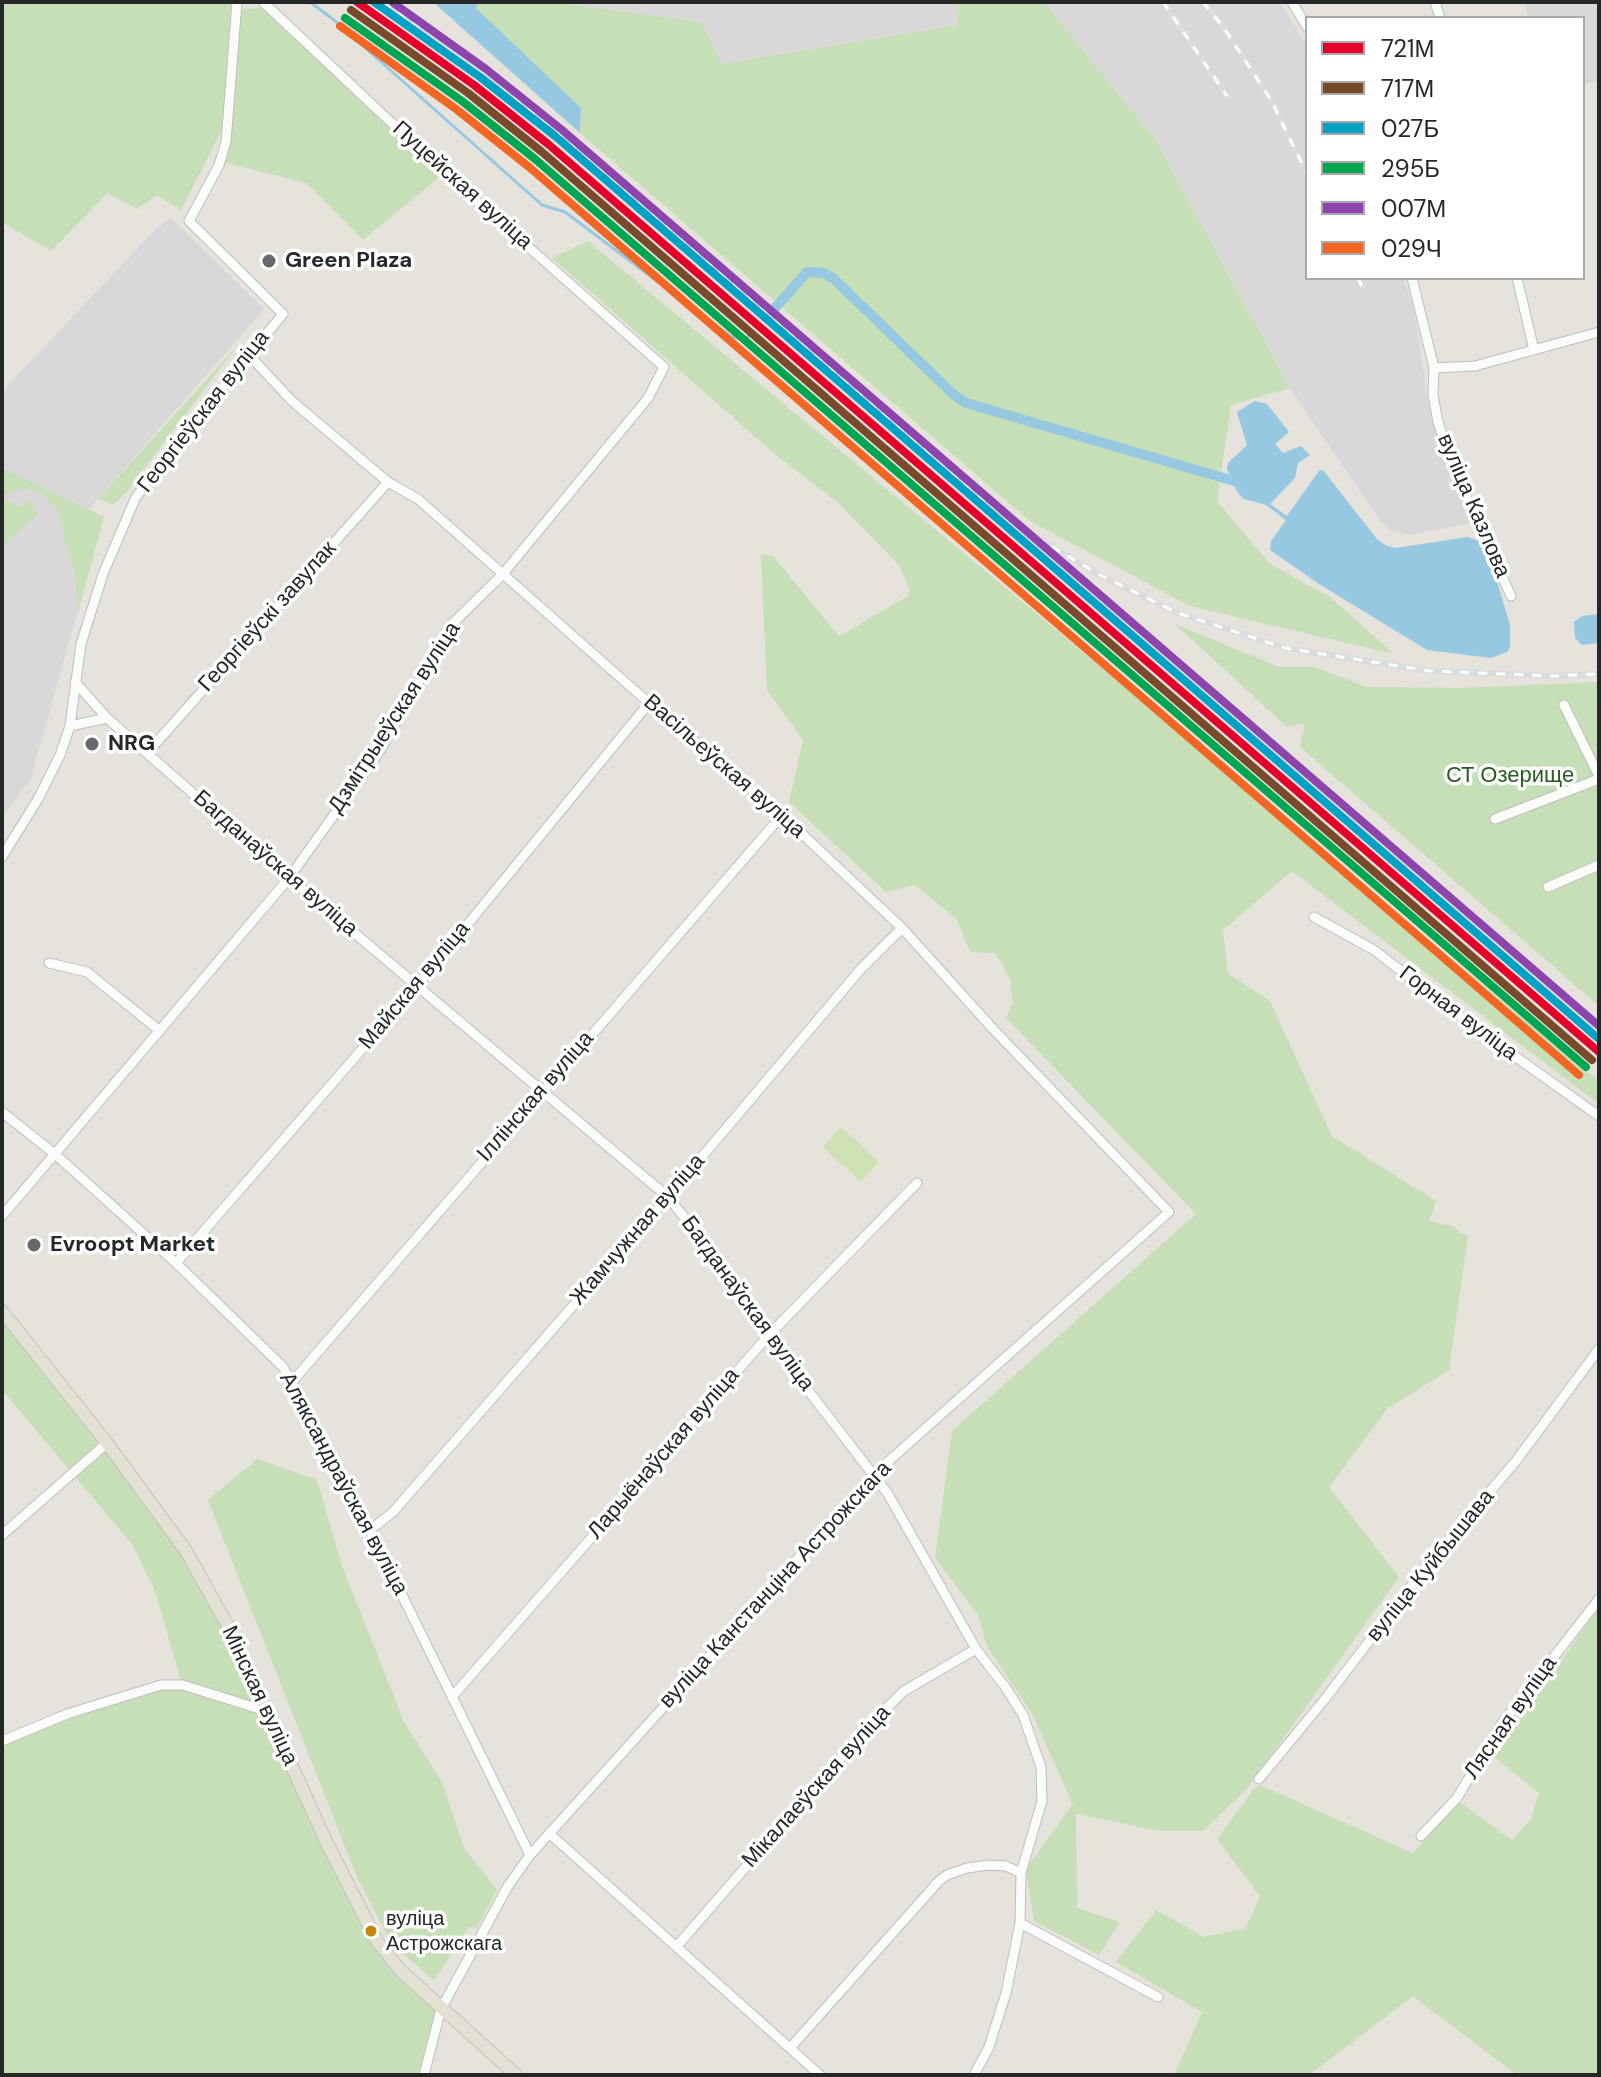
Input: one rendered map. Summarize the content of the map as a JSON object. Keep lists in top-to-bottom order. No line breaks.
{"streets":{"main road":["Мінская вуліца"],"street":["Пуцейская вуліца","Георгіеўская вуліца","вуліца Казлова","Георгіеўскі завулак","Дзмітрыеўская вуліца","Васільеўская вуліца","Багданаўская вуліца","Майская вуліца","Горная вуліца","Іллінская вуліца","Жамчужная вуліца","Ларыёнаўская вуліца","Аляксандраўская вуліца","вуліца Куйбышава","вуліца Канстанціна Астрожскага","Лясная вуліца","Мікалаеўская вуліца"]},"crossings":[["Пуцейская вуліца","Дзмітрыеўская вуліца"],["Георгіеўская вуліца","Васільеўская вуліца"],["Георгіеўская вуліца","Багданаўская вуліца"],["Георгіеўскі завулак","Васільеўская вуліца"],["Георгіеўскі завулак","Багданаўская вуліца"],["Дзмітрыеўская вуліца","Васільеўская вуліца"],["Дзмітрыеўская вуліца","Багданаўская вуліца"],["Дзмітрыеўская вуліца","Аляксандраўская вуліца"],["Васільеўская вуліца","Майская вуліца"],["Васільеўская вуліца","Іллінская вуліца"],["Васільеўская вуліца","Жамчужная вуліца"],["Васільеўская вуліца","вуліца Канстанціна Астрожскага"],["Багданаўская вуліца","Майская вуліца"],["Багданаўская вуліца","Іллінская вуліца"],["Багданаўская вуліца","Жамчужная вуліца"],["Багданаўская вуліца","Ларыёнаўская вуліца"],["Багданаўская вуліца","вуліца Канстанціна Астрожскага"],["Багданаўская вуліца","Мікалаеўская вуліца"],["Майская вуліца","Аляксандраўская вуліца"],["Іллінская вуліца","Аляксандраўская вуліца"],["Жамчужная вуліца","Аляксандраўская вуліца"],["Ларыёнаўская вуліца","Аляксандраўская вуліца"],["Аляксандраўская вуліца","вуліца Канстанціна Астрожскага"],["вуліца Канстанціна Астрожскага","Мінская вуліца"]],"parks":["СТ Озерище"],"places":["Green Plaza","NRG","Evroopt Market","вуліца Астрожскага"],"lines":["transit line 721М","transit line 027Б","transit line 007М","transit line 717М","transit line 295Б","transit line 029Ч"],"legend":["721М","717М","027Б","295Б","007М","029Ч"]}
